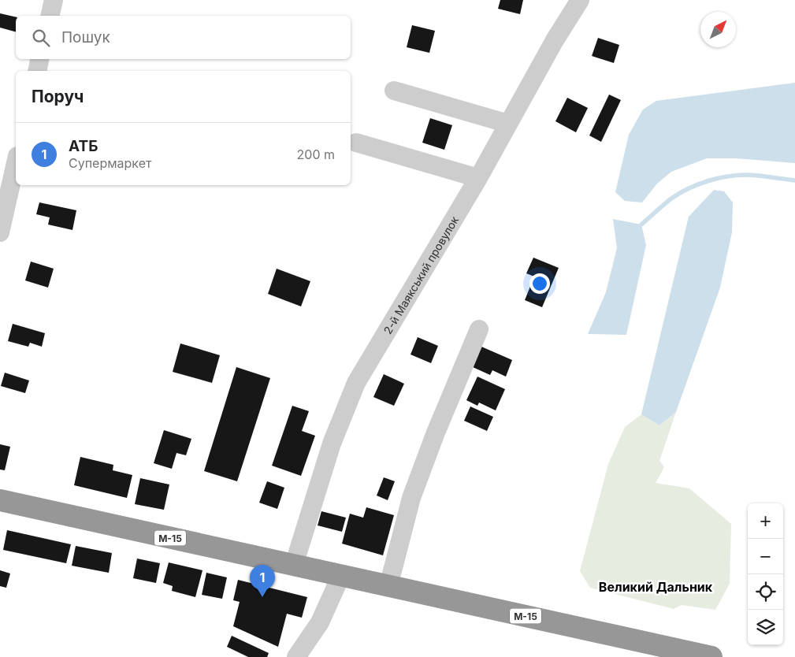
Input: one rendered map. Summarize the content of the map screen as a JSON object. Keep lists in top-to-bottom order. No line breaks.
{"streets":{"highway":["М-15"],"street":["2-й Маякський провулок"]},"crossings":[["2-й Маякський провулок","М-15"]],"districts":["Великий Дальник"],"north":"top right","page":{"search":"Пошук","heading":"Поруч","list":[{"mark":"1","name":"АТБ","note":"Супермаркет","value":"200 m"}],"map_buttons":["+","−"],"pins":"1"}}
